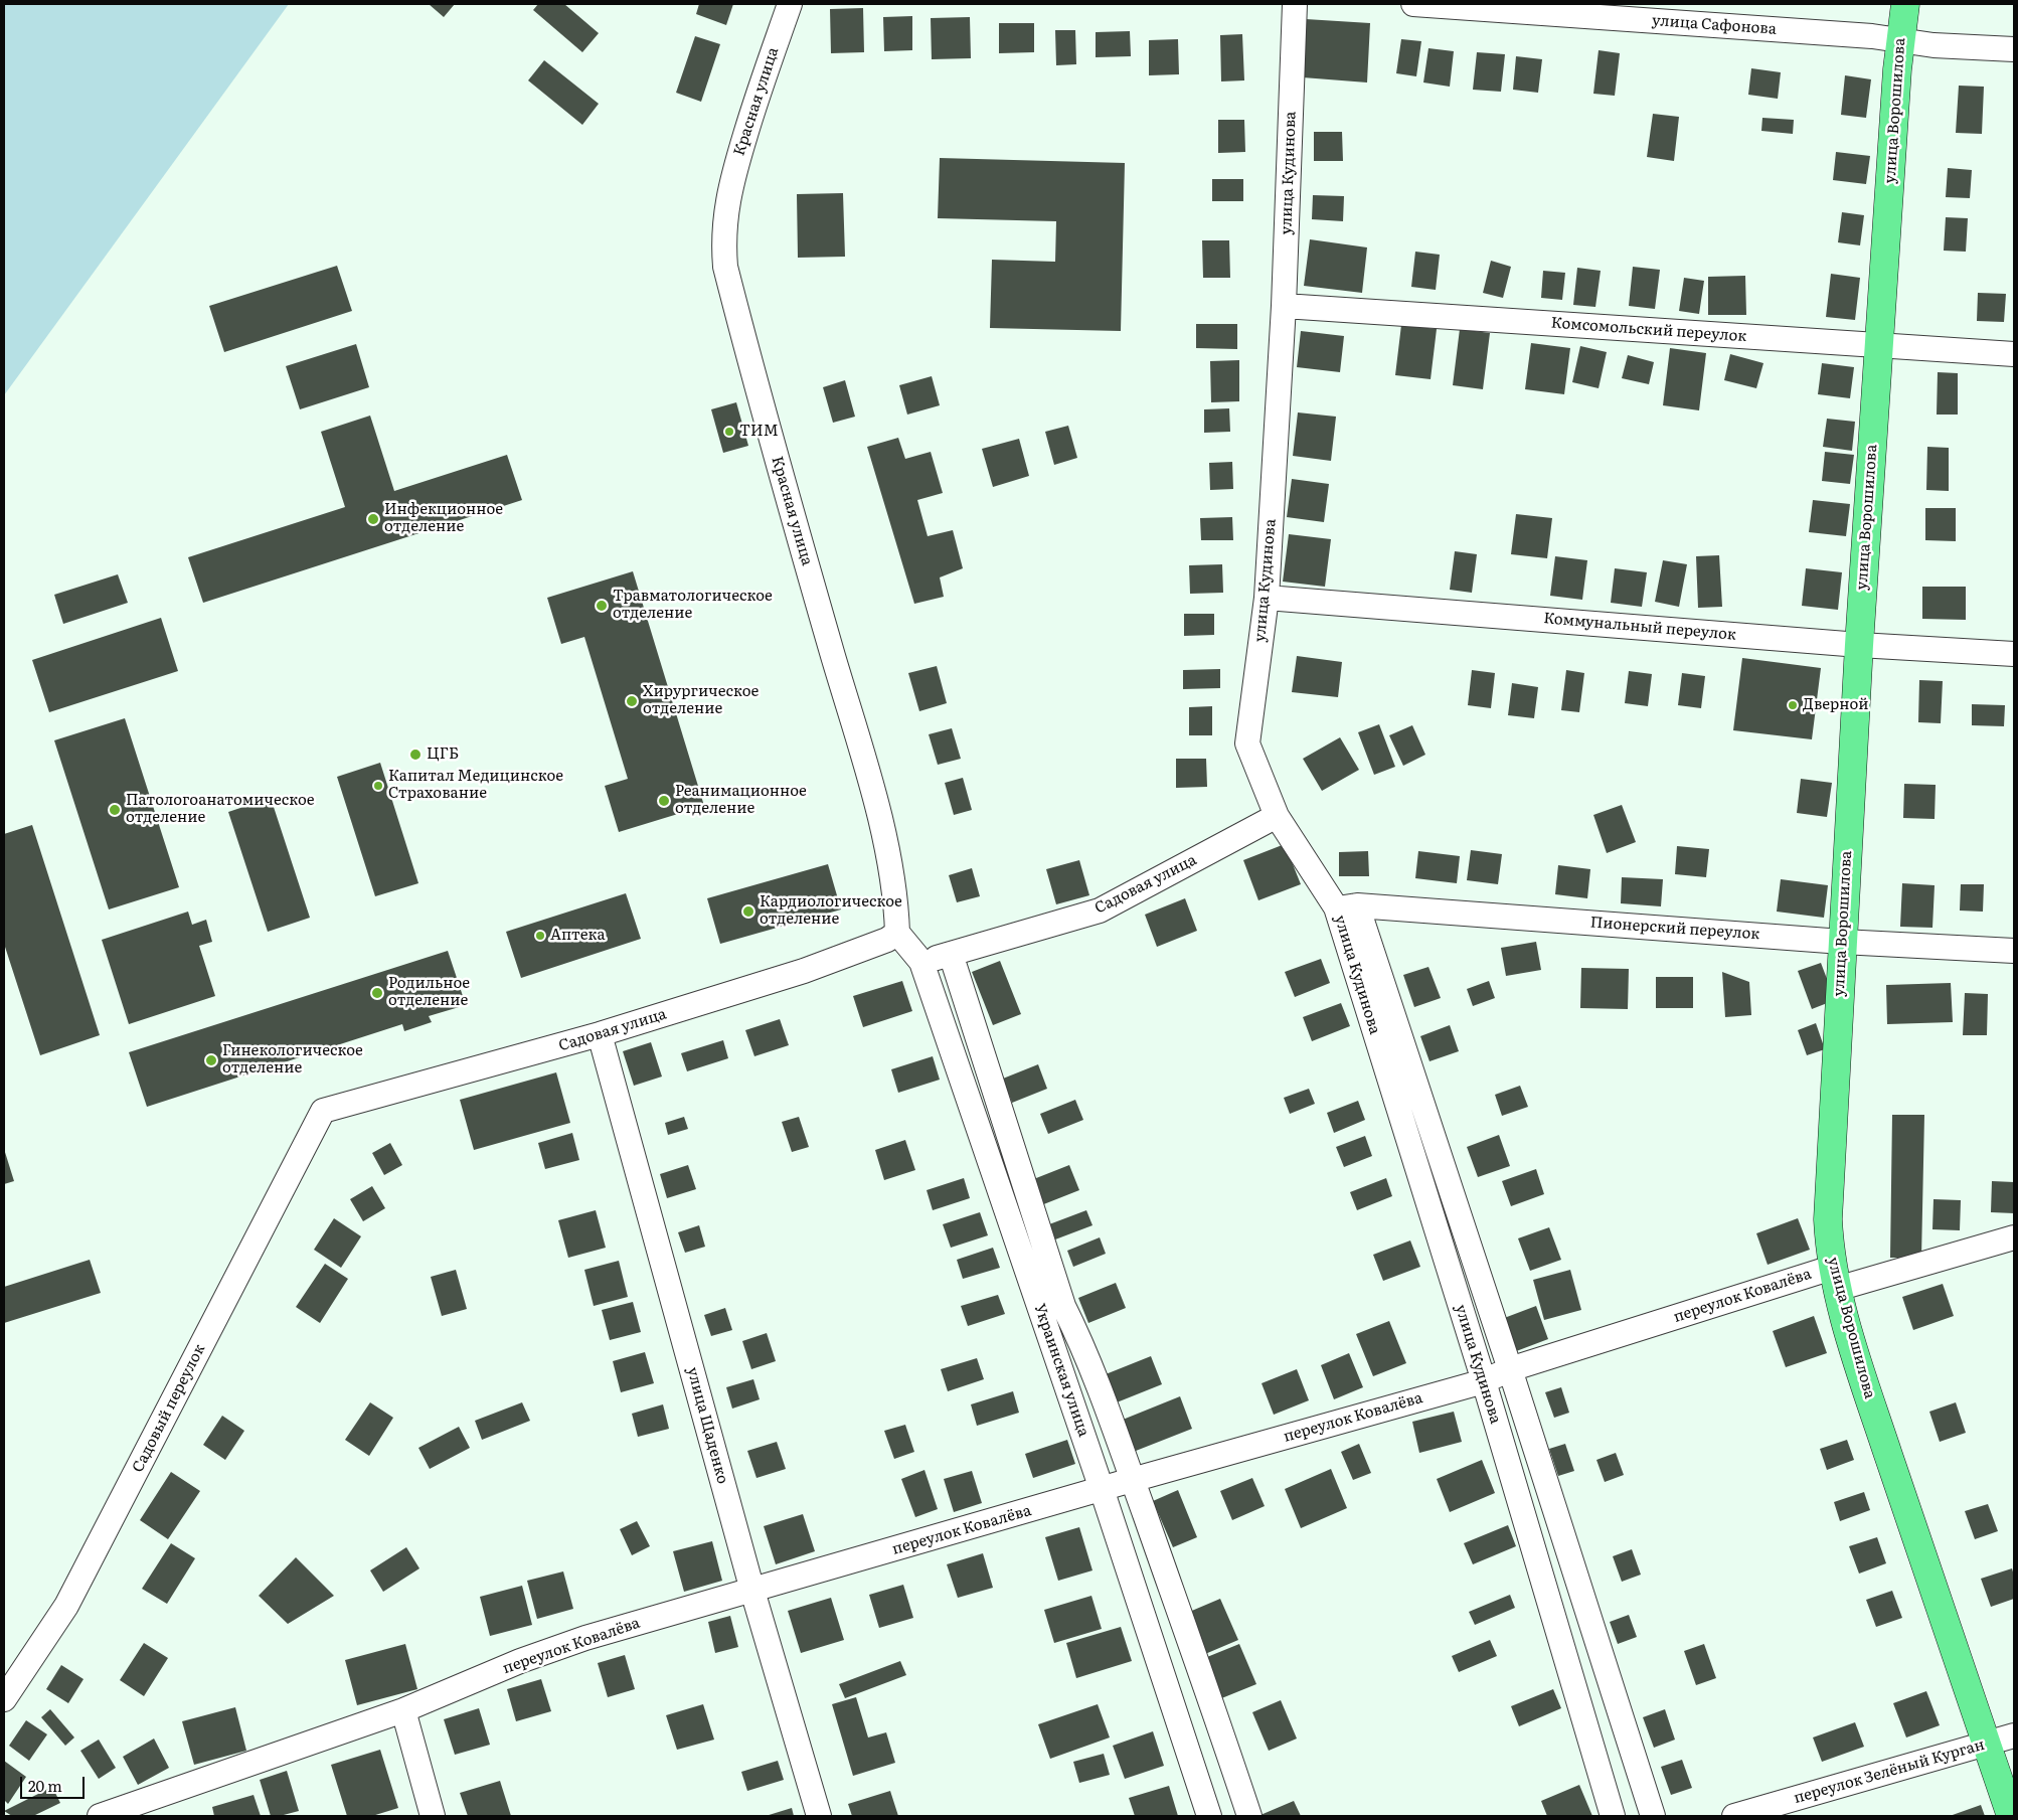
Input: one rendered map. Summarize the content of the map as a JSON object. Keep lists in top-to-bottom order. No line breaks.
{"streets":{"main road":["улица Ворошилова"],"street":["улица Сафонова","Красная улица","улица Кудинова","Комсомольский переулок","Коммунальный переулок","Садовая улица","Пионерский переулок","переулок Ковалёва","Украинская улица","Садовый переулок","улица Щаденко","переулок Зелёный Курган"]},"crossings":[["улица Сафонова","улица Ворошилова"],["Красная улица","Садовая улица"],["Красная улица","Украинская улица"],["улица Ворошилова","Комсомольский переулок"],["улица Ворошилова","Коммунальный переулок"],["улица Ворошилова","Пионерский переулок"],["улица Ворошилова","переулок Ковалёва"],["улица Ворошилова","переулок Зелёный Курган"],["улица Кудинова","Комсомольский переулок"],["улица Кудинова","Коммунальный переулок"],["улица Кудинова","Садовая улица"],["улица Кудинова","Пионерский переулок"],["улица Кудинова","переулок Ковалёва"],["Садовая улица","Украинская улица"],["Садовая улица","Садовый переулок"],["Садовая улица","улица Щаденко"],["переулок Ковалёва","Украинская улица"],["переулок Ковалёва","улица Щаденко"]],"places":["ТИМ","Инфекционное отделение","Травматологическое отделение","Хирургическое отделение","Дверной","ЦГБ","Капитал Медицинское Страхование","Реанимационное отделение","Патологоанатомическое отделение","Кардиологическое отделение","Аптека","Родильное отделение","Гинекологическое отделение"],"scale_bar":"20 m"}
